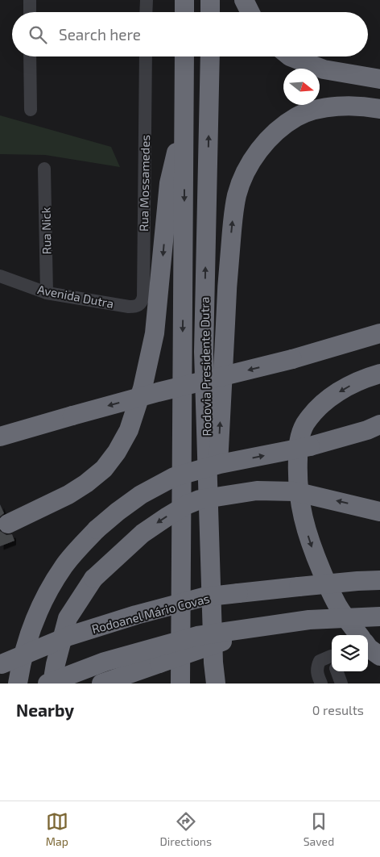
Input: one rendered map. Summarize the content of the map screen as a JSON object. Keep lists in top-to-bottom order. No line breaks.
{"streets":{"highway":["Rodovia Presidente Dutra","Rodoanel Mário Covas"],"street":["Rua Mossamedes","Rua Nick","Avenida Dutra"]},"crossings":[["Rua Mossamedes","Avenida Dutra"],["Rua Nick","Avenida Dutra"]],"north":"right","page":{"search":"Search here","heading":["Nearby","0 results"],"nav":["Map","Directions","Saved"]}}
